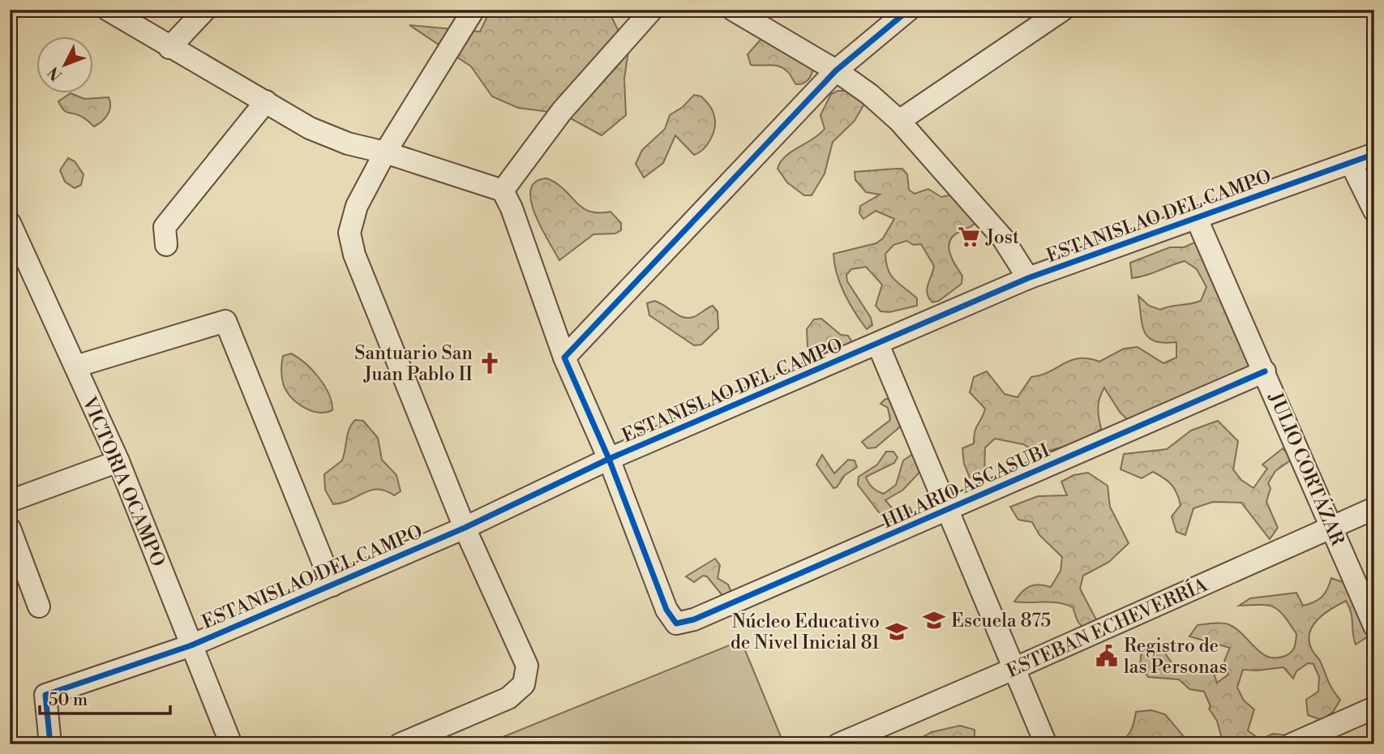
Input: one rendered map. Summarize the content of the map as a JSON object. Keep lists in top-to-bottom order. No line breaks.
{"streets":{"street":["ESTANISLAO DEL CAMPO","JULIO CORTÁZAR","VICTORIA OCAMPO","HILARIO ASCASUBI","ESTEBAN ECHEVERRÍA"]},"crossings":[["ESTANISLAO DEL CAMPO","JULIO CORTÁZAR"],["ESTANISLAO DEL CAMPO","VICTORIA OCAMPO"],["ESTANISLAO DEL CAMPO","HILARIO ASCASUBI"],["JULIO CORTÁZAR","HILARIO ASCASUBI"],["JULIO CORTÁZAR","ESTEBAN ECHEVERRÍA"]],"places":{"supermarket":["Jost"],"church":["Santuario San Juan Pablo II"],"school or university":["Escuela 875","Núcleo Educativo de Nivel Inicial 81"],"public building":["Registro de las Personas"]},"scale_bar":"50 m","north":"bottom left"}
